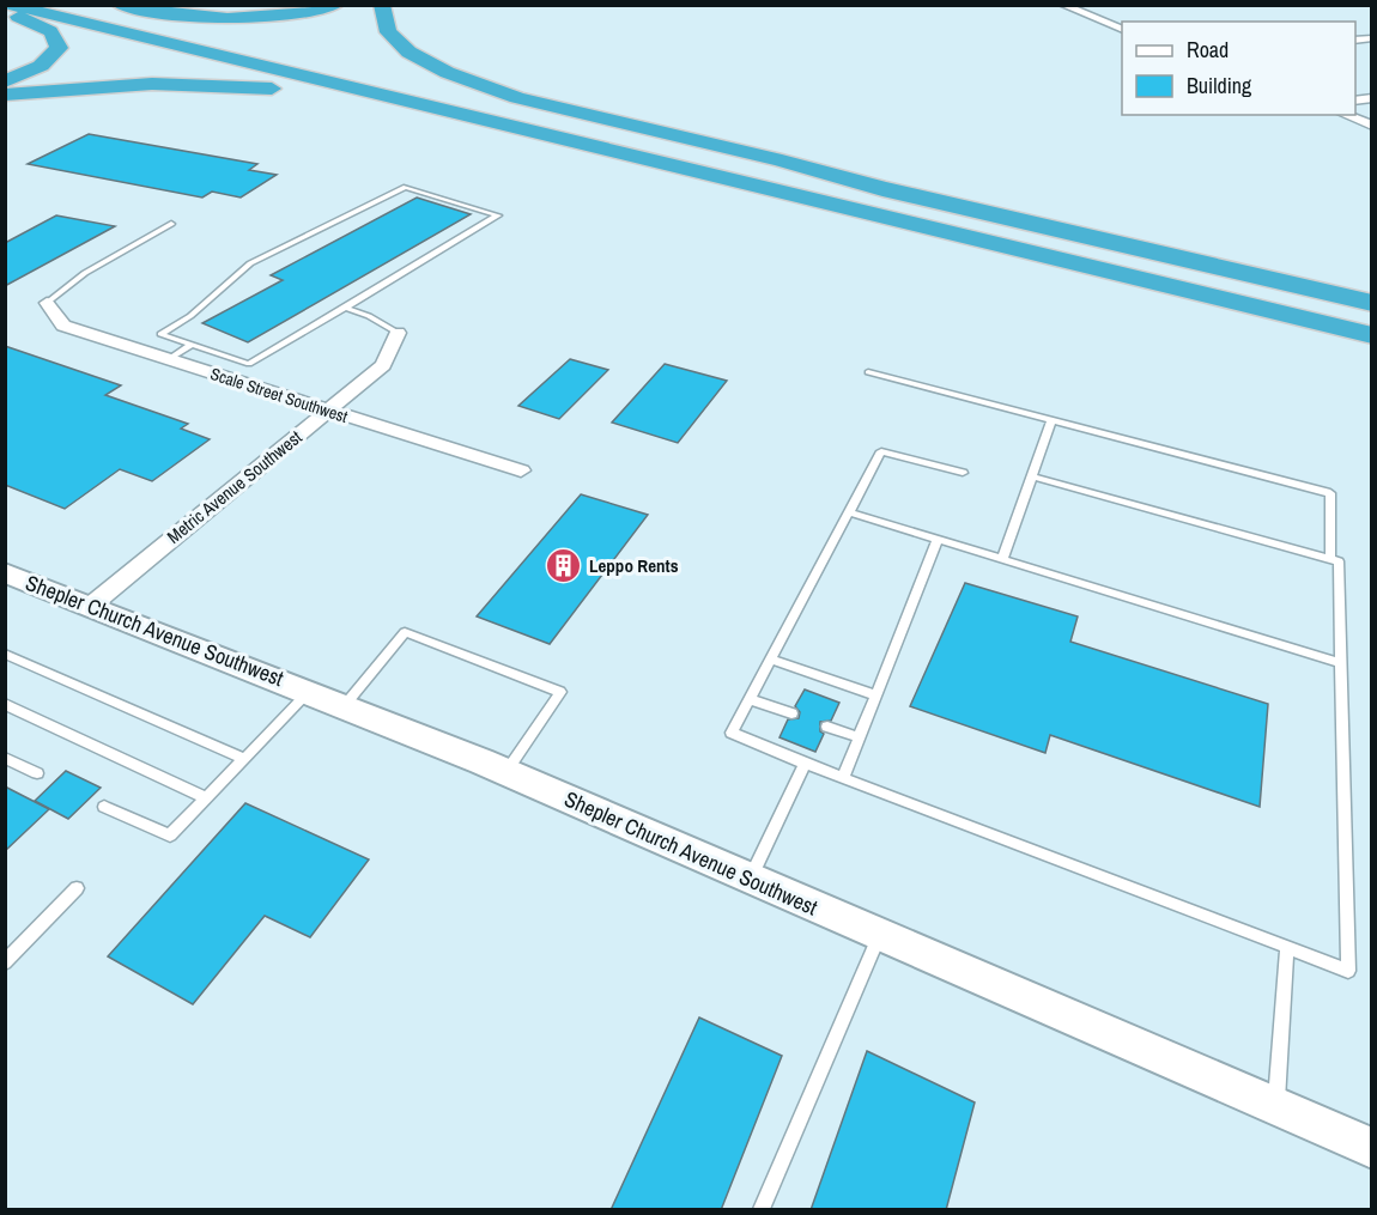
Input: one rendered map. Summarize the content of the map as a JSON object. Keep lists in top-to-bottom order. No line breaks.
{"streets":{"street":["Scale Street Southwest","Metric Avenue Southwest","Shepler Church Avenue Southwest"]},"crossings":[["Scale Street Southwest","Metric Avenue Southwest"],["Metric Avenue Southwest","Shepler Church Avenue Southwest"]],"places":{"building":["Leppo Rents"]},"legend":["Road","Building"]}
